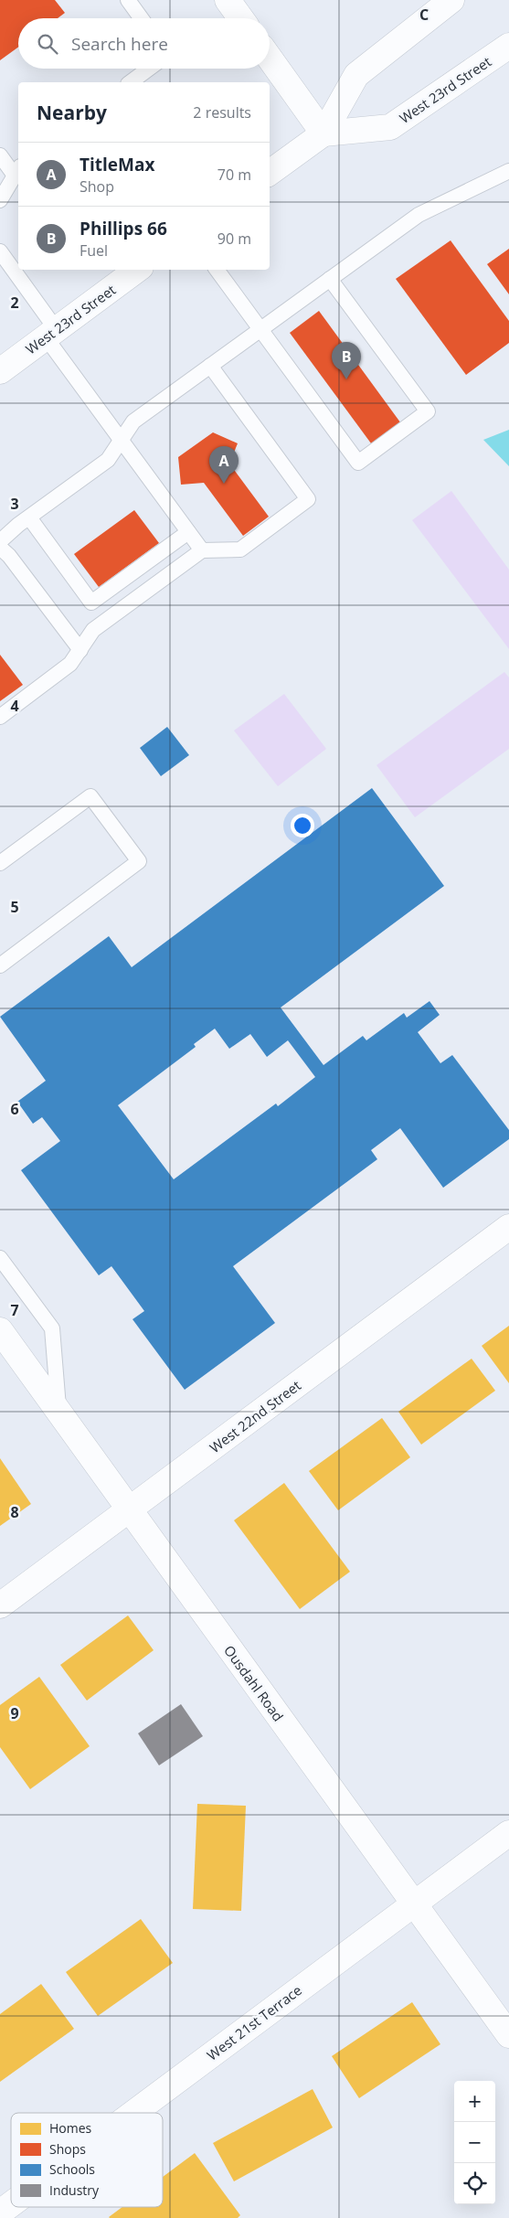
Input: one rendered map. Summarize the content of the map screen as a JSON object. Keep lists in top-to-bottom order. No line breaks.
{"streets":{"street":["West 23rd Street","West 22nd Street","Ousdahl Road","West 21st Terrace"]},"crossings":[["West 22nd Street","Ousdahl Road"],["Ousdahl Road","West 21st Terrace"]],"legend":["Homes","Shops","Schools","Industry"],"page":{"search":"Search here","heading":["Nearby","2 results"],"list":[{"mark":"A","name":"TitleMax","note":"Shop","value":"70 m"},{"mark":"B","name":"Phillips 66","note":"Fuel","value":"90 m"}],"pins":["B","A"],"map_buttons":["+","−"]},"grid":{"columns":["C"],"rows":["2","3","4","5","6","7","8","9"]}}
